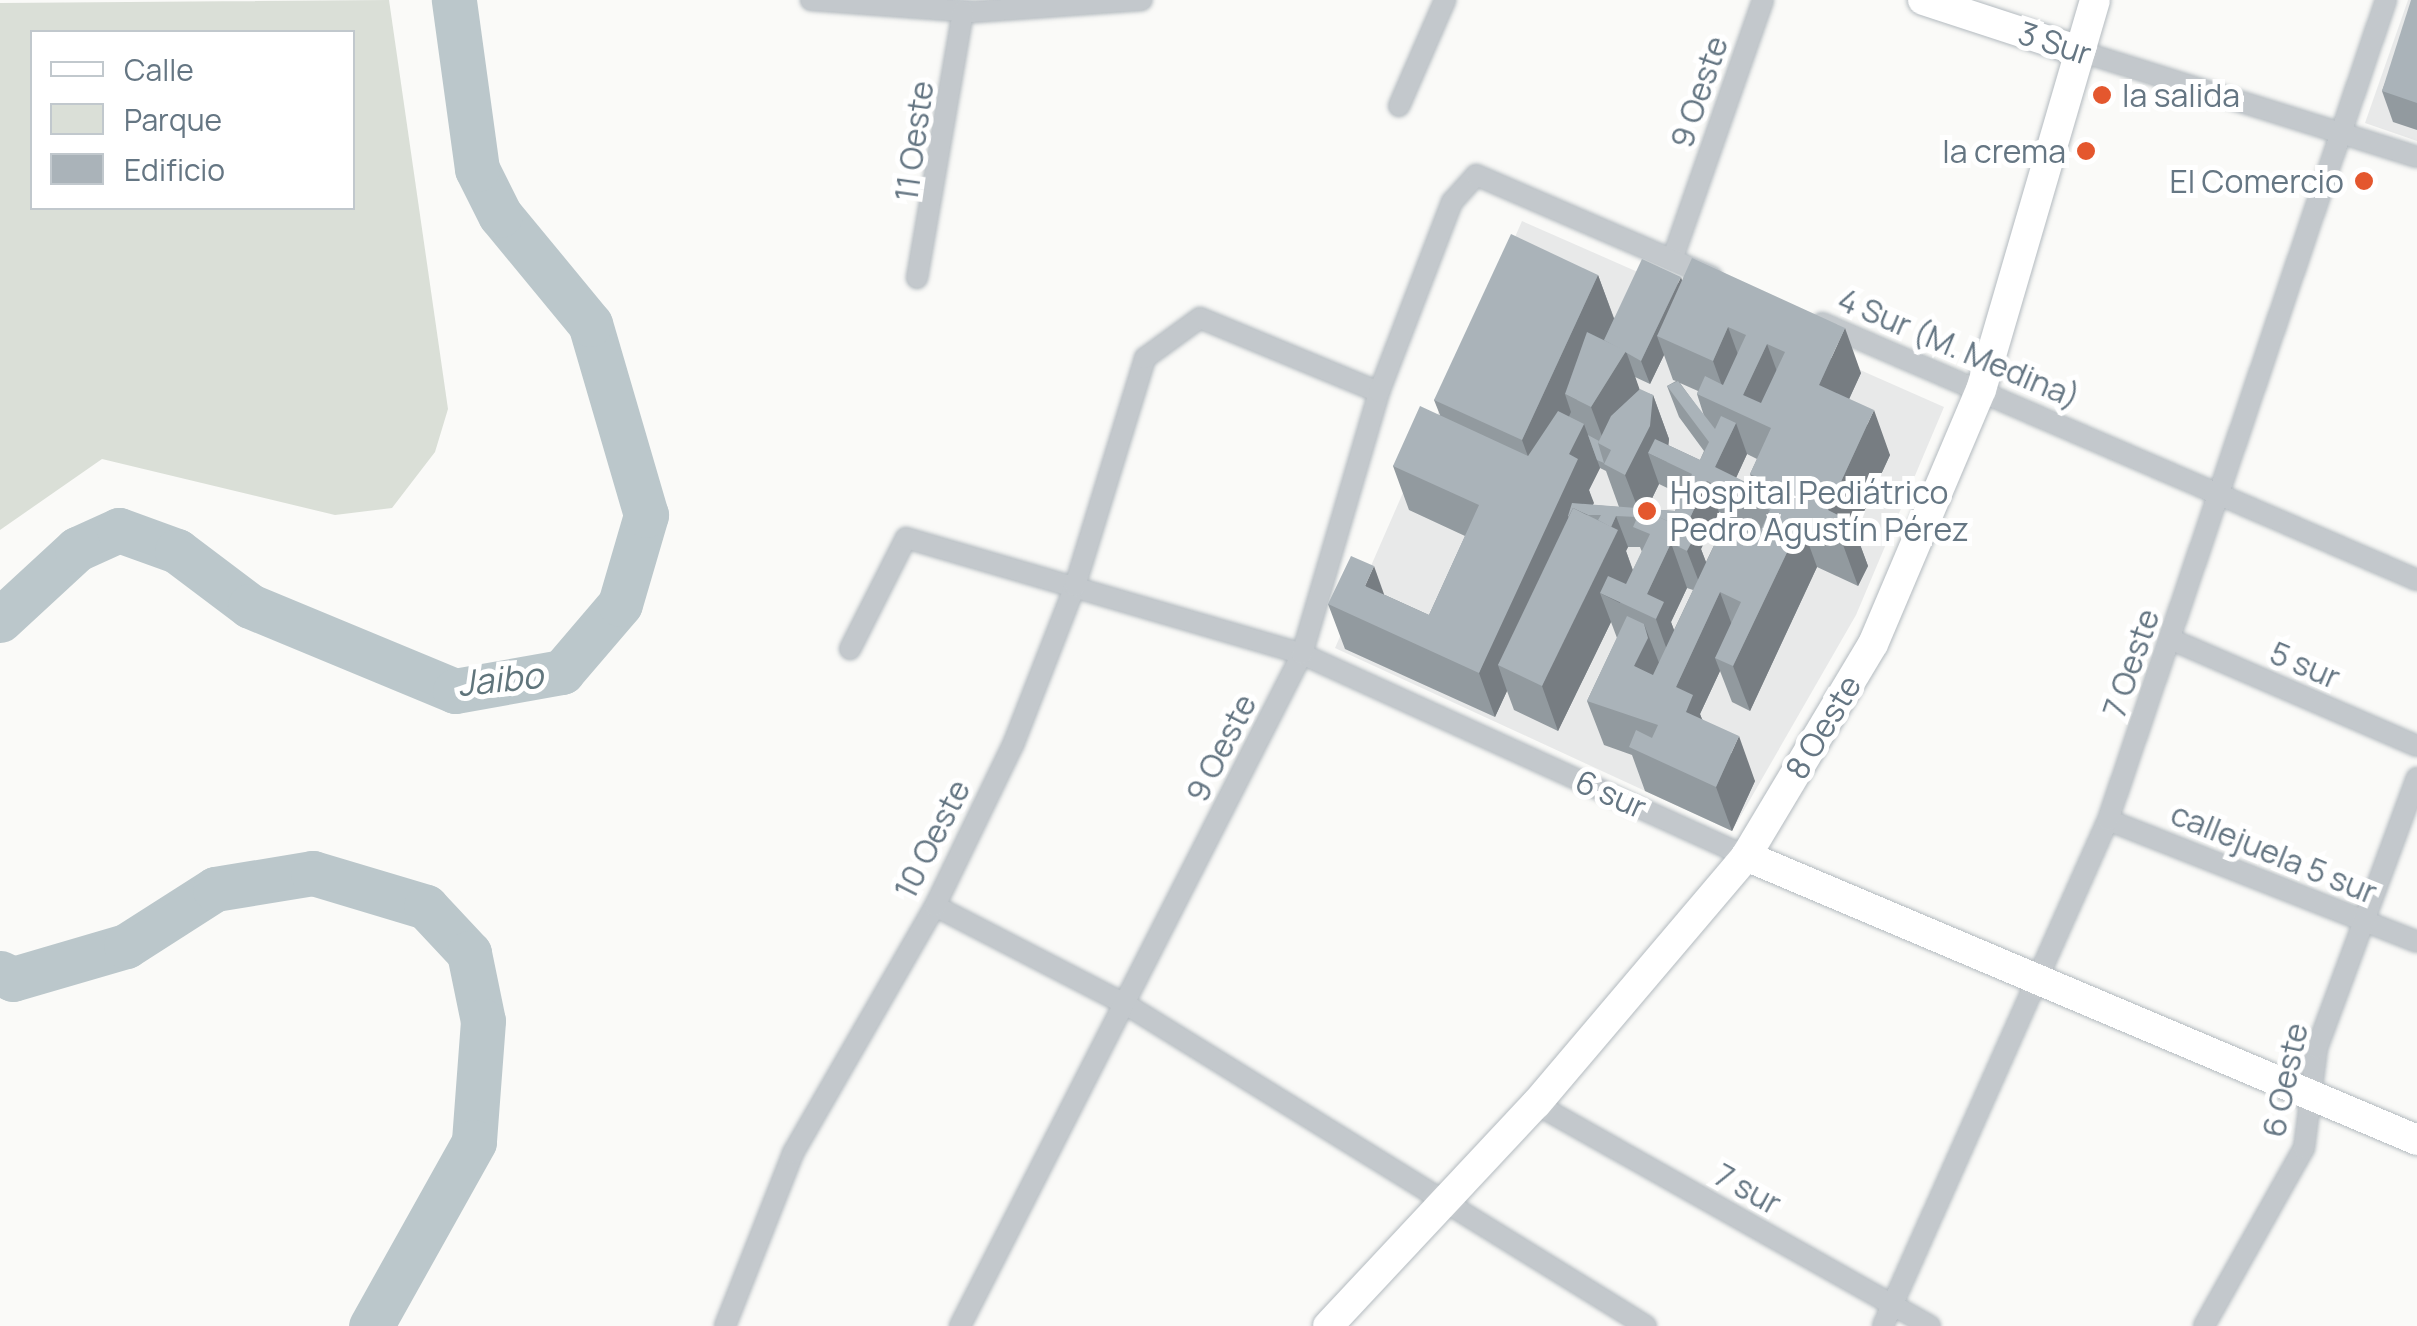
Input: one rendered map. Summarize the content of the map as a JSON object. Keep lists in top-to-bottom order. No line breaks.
{"streets":{"main road":["3 Sur","8 Oeste","6 sur"],"street":["9 Oeste","11 Oeste","4 Sur (M. Medina)","7 Oeste","5 sur","10 Oeste","callejuela 5 sur","6 Oeste","7 sur"]},"crossings":[["3 Sur","7 Oeste"],["3 Sur","8 Oeste"],["9 Oeste","6 sur"],["9 Oeste","10 Oeste"],["4 Sur (M. Medina)","7 Oeste"],["4 Sur (M. Medina)","8 Oeste"],["7 Oeste","5 sur"],["7 Oeste","6 sur"],["7 Oeste","callejuela 5 sur"],["7 Oeste","7 sur"],["8 Oeste","6 sur"],["8 Oeste","7 sur"],["6 sur","10 Oeste"],["6 sur","6 Oeste"],["callejuela 5 sur","6 Oeste"]],"water":["Jaibo"],"places":["la salida","la crema","El Comercio","Hospital Pediátrico Pedro Agustín Pérez"],"legend":["Calle","Parque","Edificio"]}
